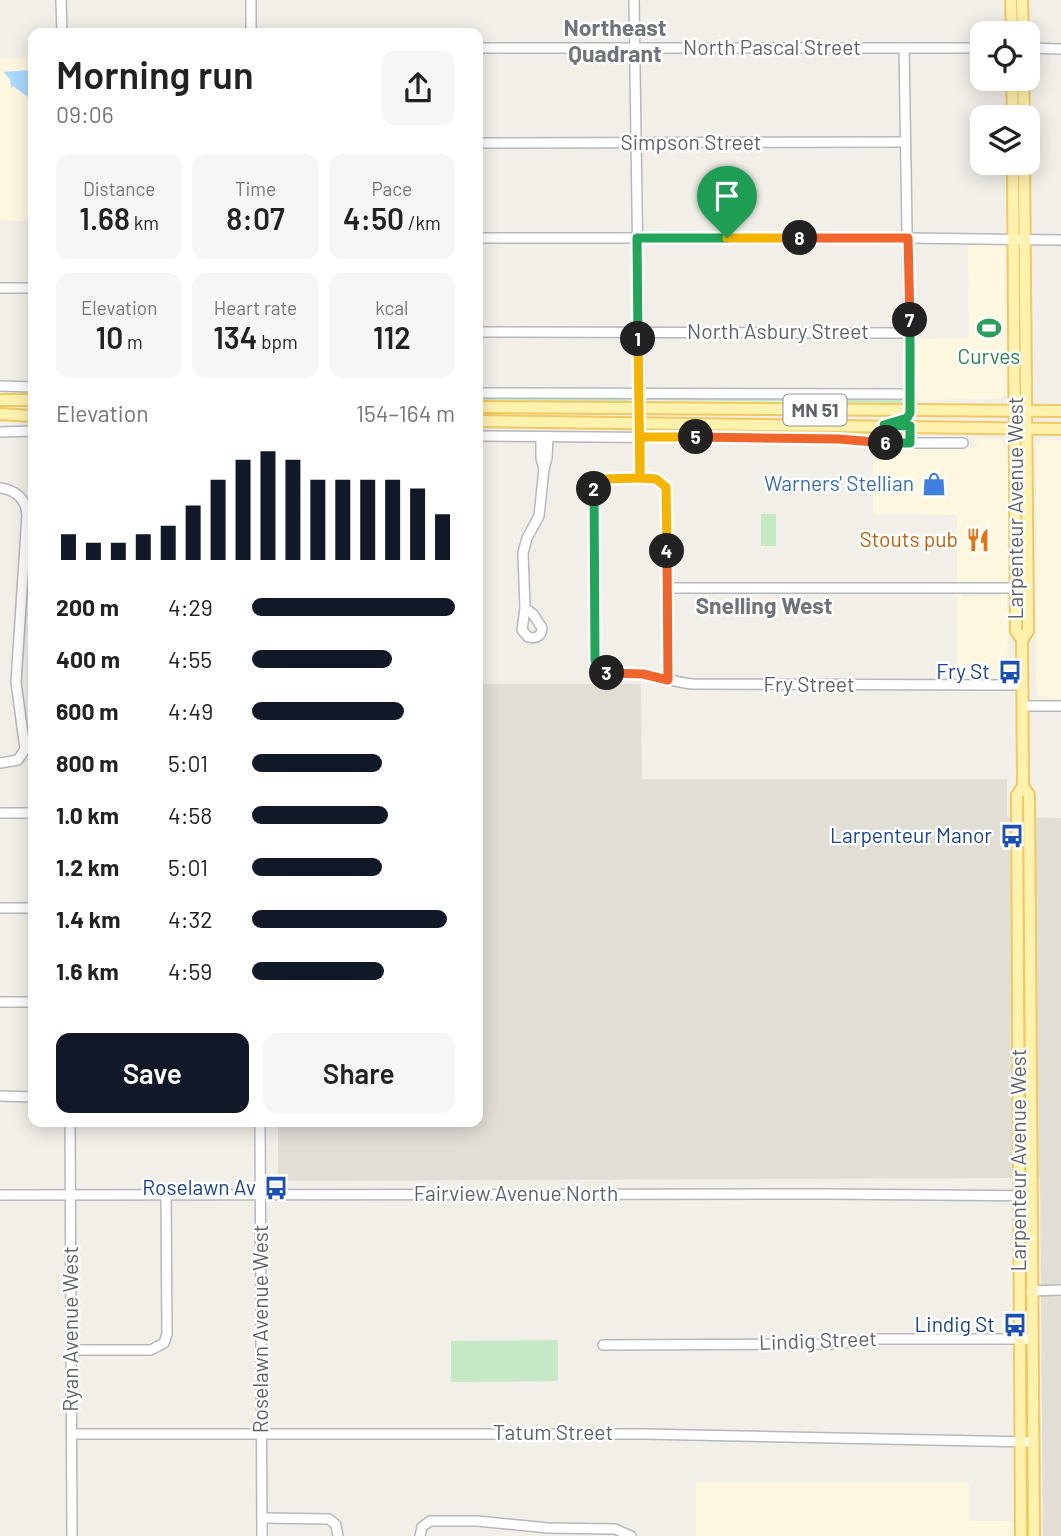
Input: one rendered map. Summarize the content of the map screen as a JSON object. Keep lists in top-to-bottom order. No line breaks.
{"streets":{"main road":["MN 51","Larpenteur Avenue West"],"street":["North Pascal Street","Simpson Street","North Asbury Street","Fry Street","Fairview Avenue North","Ryan Avenue West","Roselawn Avenue West","Lindig Street","Tatum Street"]},"crossings":[["MN 51","Larpenteur Avenue West"],["Larpenteur Avenue West","Fry Street"],["Larpenteur Avenue West","Fairview Avenue North"],["Larpenteur Avenue West","Lindig Street"],["Larpenteur Avenue West","Tatum Street"],["Fairview Avenue North","Ryan Avenue West"],["Fairview Avenue North","Roselawn Avenue West"],["Ryan Avenue West","Tatum Street"],["Roselawn Avenue West","Tatum Street"]],"districts":["Northeast Quadrant","Snelling West"],"places":{"sports":["Curves"],"shop":["Warners' Stellian"],"restaurant":["Stouts pub"],"bus stop":["Fry St","Larpenteur Manor","Roselawn Av","Lindig St"]},"page":{"heading":["Morning run","09:06"],"stats":[["Distance","1.68 km"],["Time","8:07"],["Pace","4:50 /km"],["Elevation","10 m"],["Heart rate","134 bpm"],["kcal","112"]],"pins":["8","7","1","5","6","2","4","3"],"chart":["Elevation","154–164 m"],"list":[{"name":"200 m","note":"4:29"},{"name":"400 m","note":"4:55"},{"name":"600 m","note":"4:49"},{"name":"800 m","note":"5:01"},{"name":"1.0 km","note":"4:58"},{"name":"1.2 km","note":"5:01"},{"name":"1.4 km","note":"4:32"},{"name":"1.6 km","note":"4:59"}],"buttons":["Save","Share"]}}
